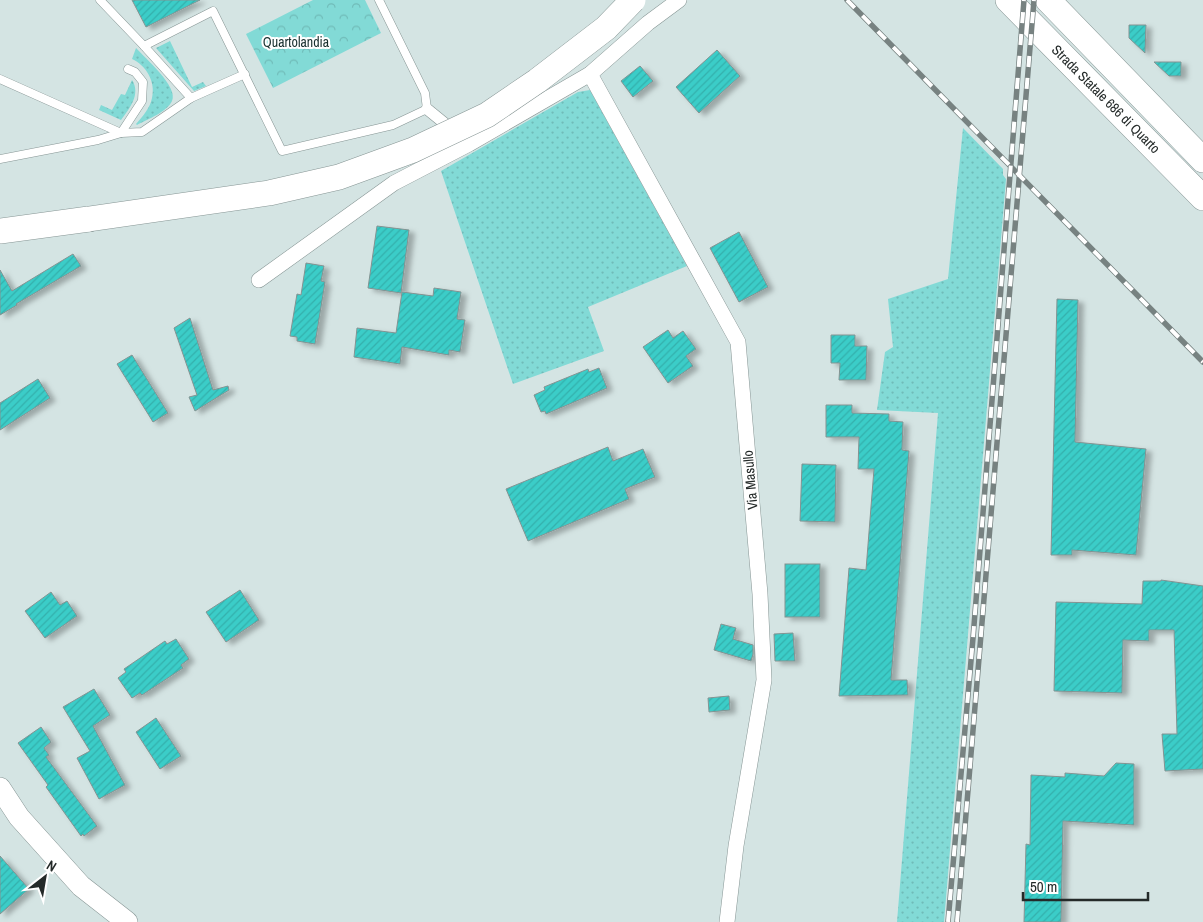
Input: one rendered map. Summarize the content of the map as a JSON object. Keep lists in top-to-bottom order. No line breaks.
{"streets":{"highway":["Strada Statale 686 di Quarto"],"street":["Via Masullo"]},"parks":["Quartolandia"],"scale_bar":"50 m","north":"top right"}
